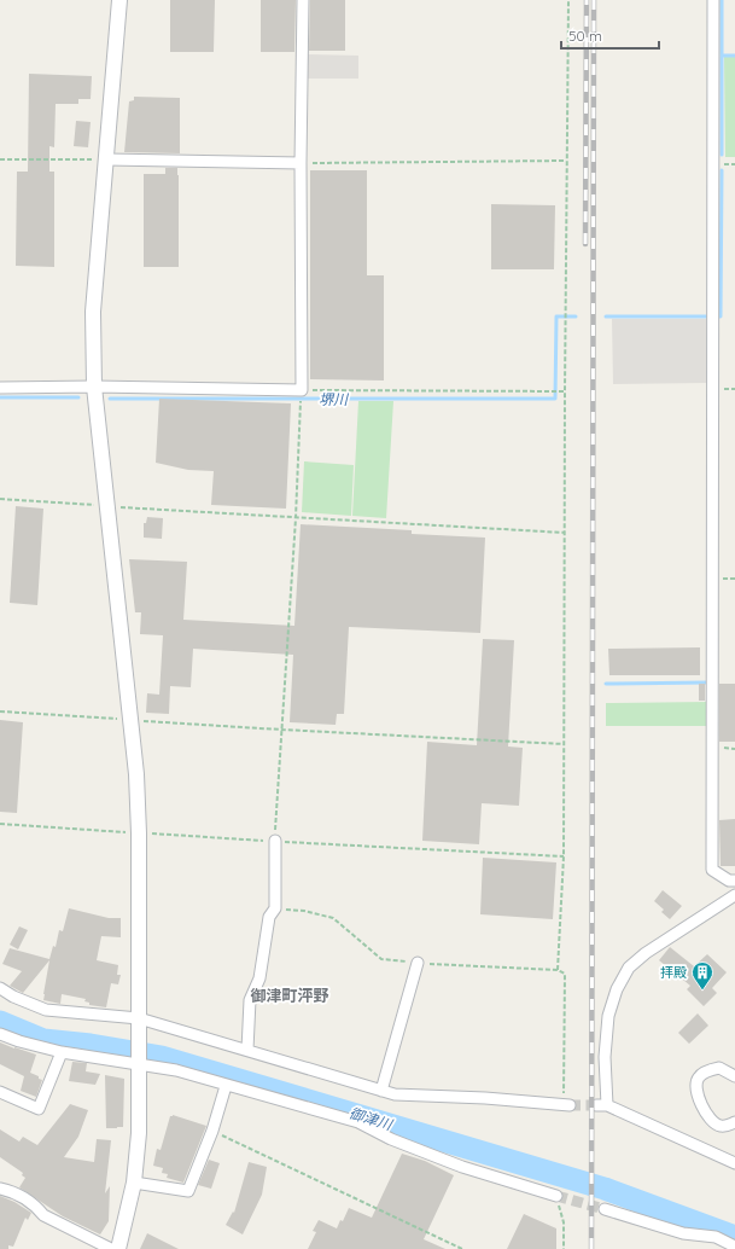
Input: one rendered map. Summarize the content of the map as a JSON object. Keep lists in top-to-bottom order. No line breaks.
{"districts":["御津町泙野"],"water":["堺川","御津川"],"places":{"building":["拝殿"]},"scale_bar":"50 m"}
